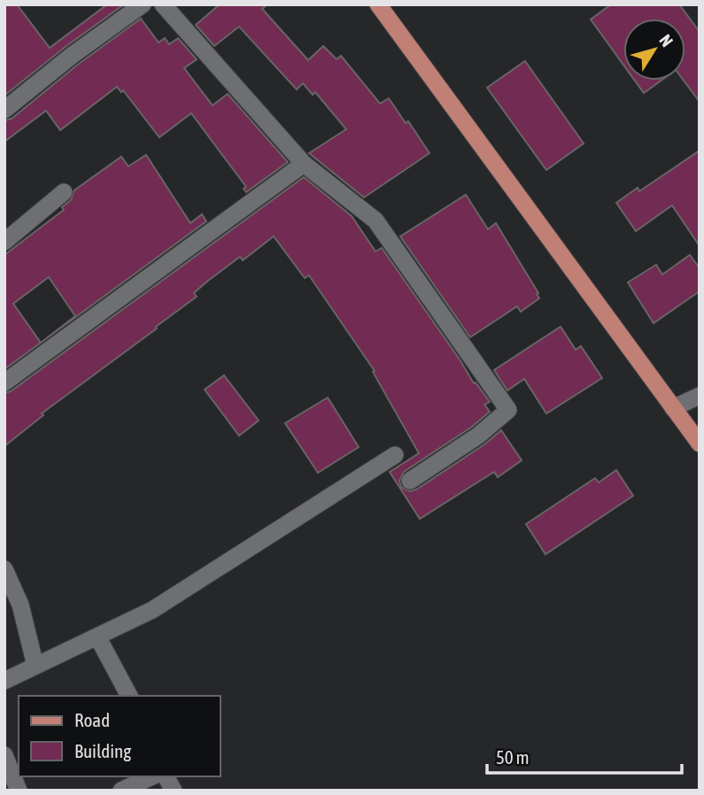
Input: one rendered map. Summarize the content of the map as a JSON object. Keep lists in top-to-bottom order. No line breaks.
{"legend":["Road","Building"],"scale_bar":"50 m","north":"top right"}
